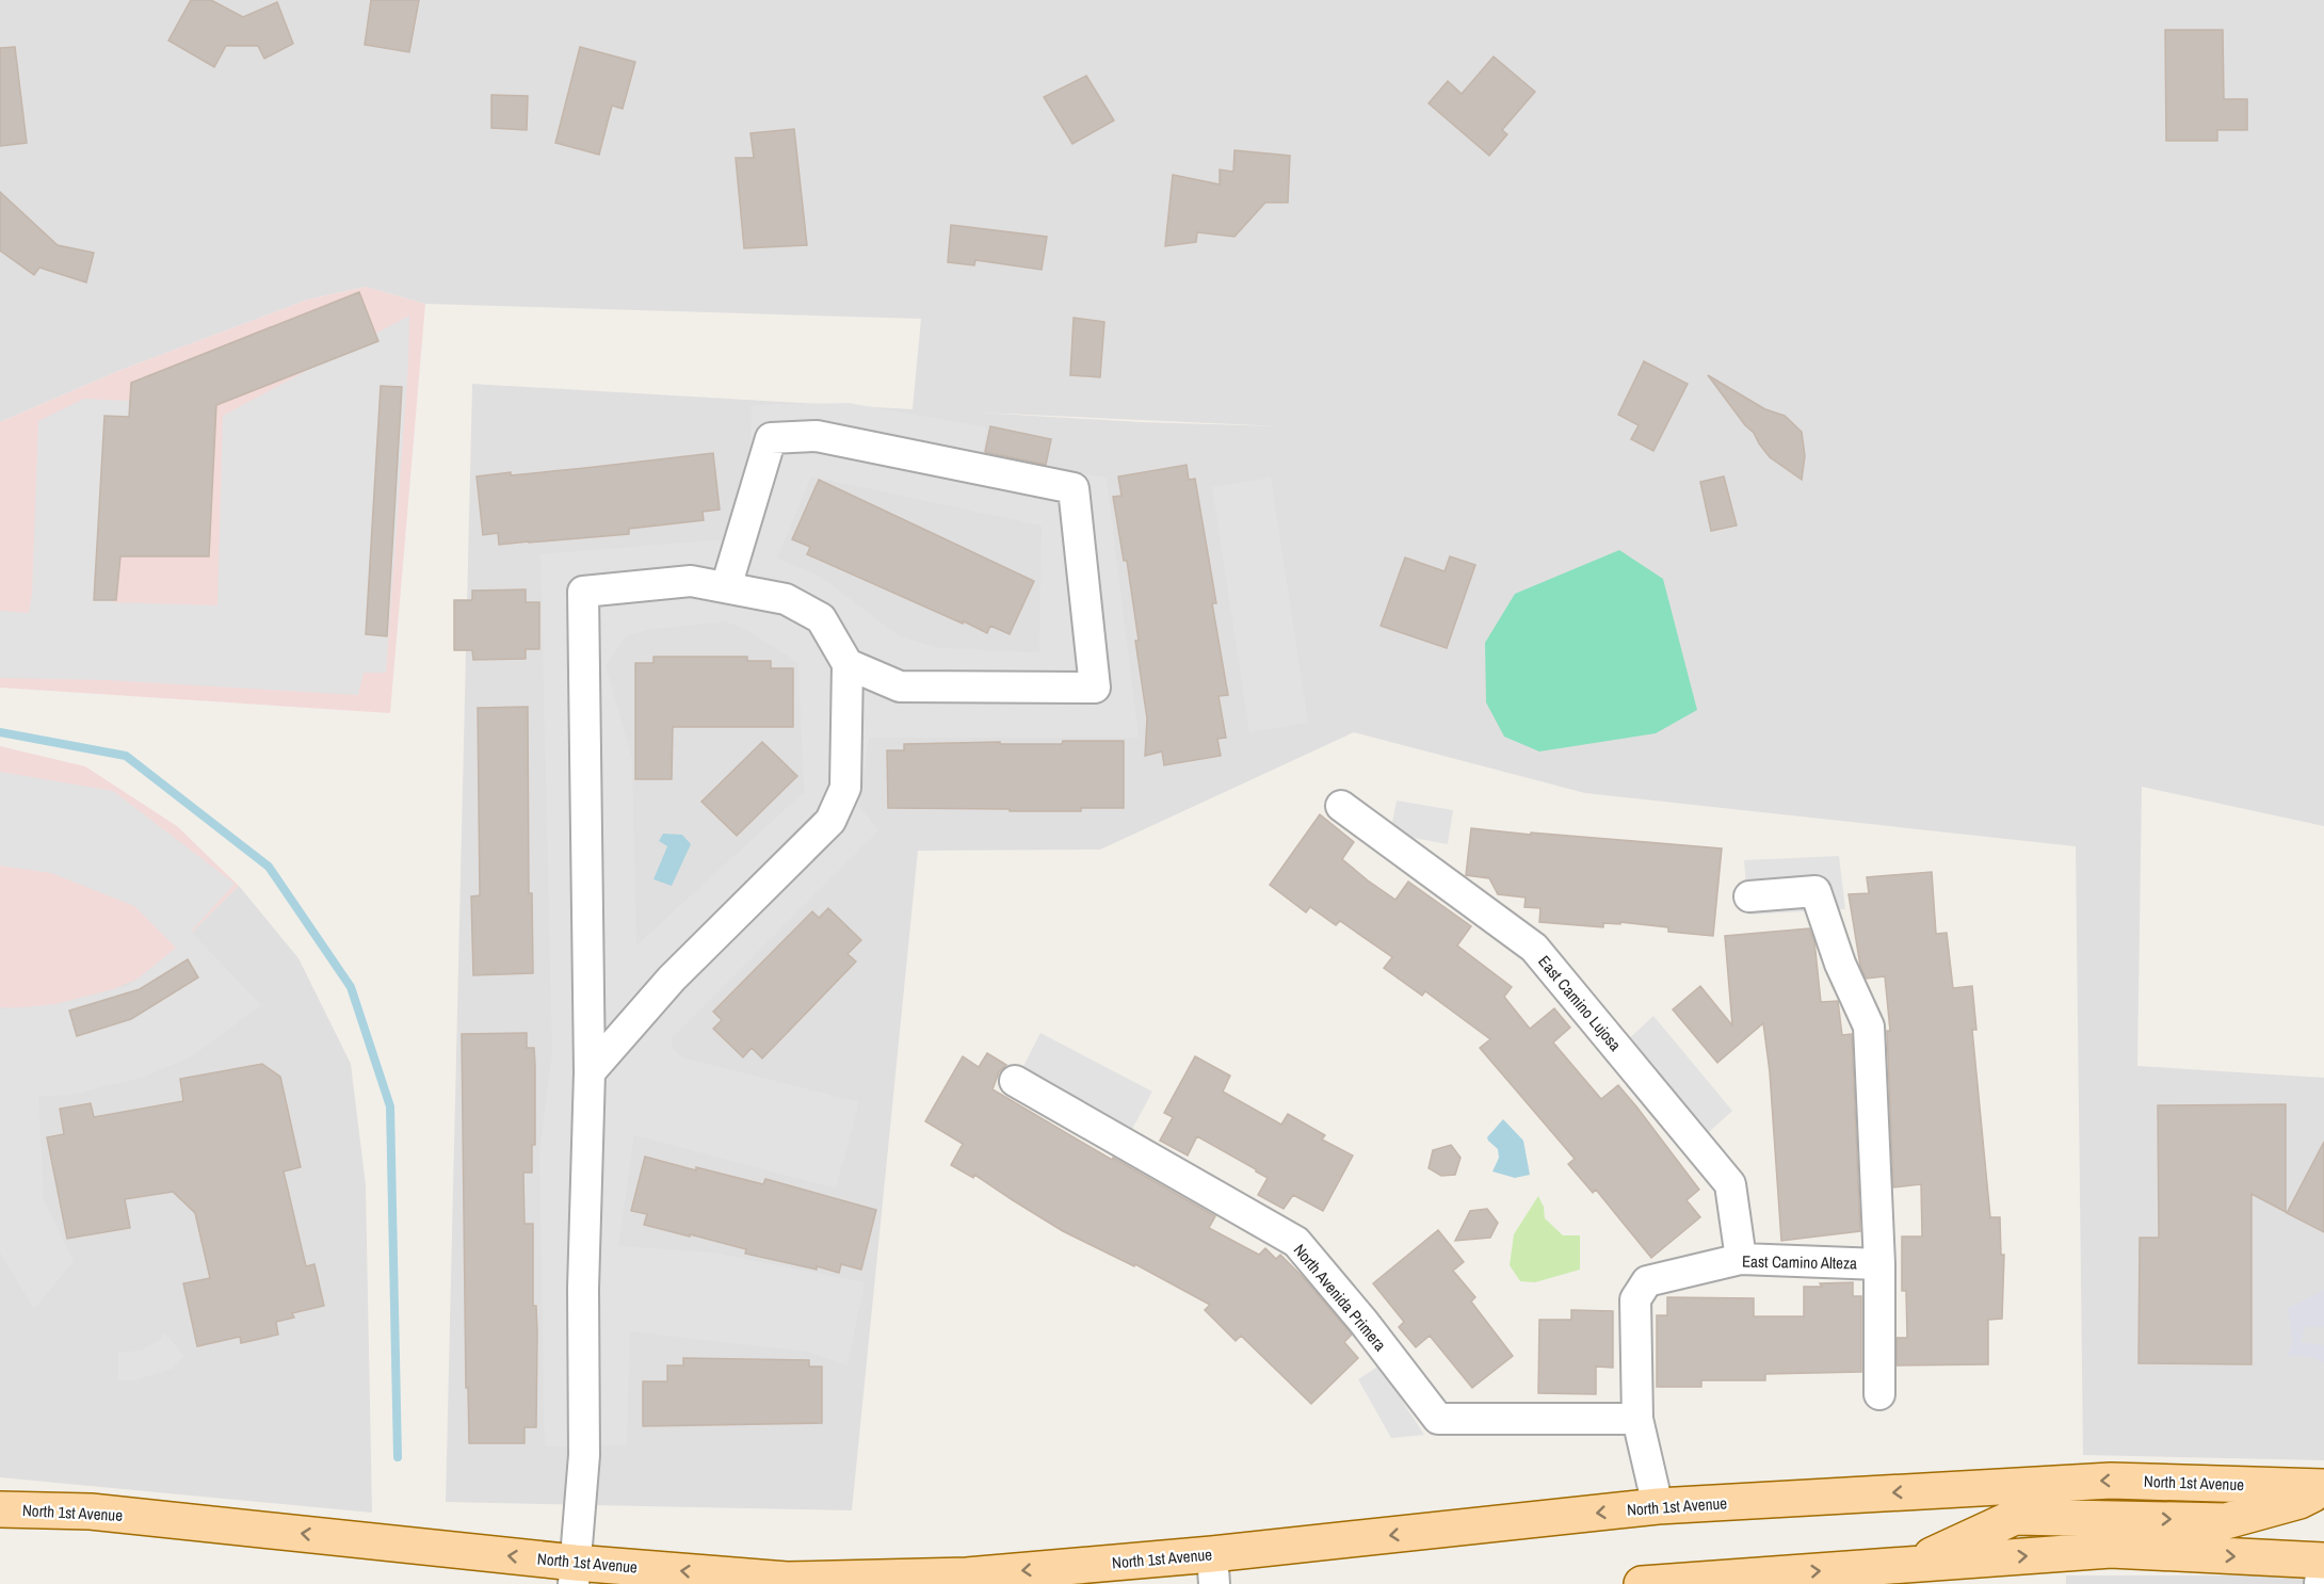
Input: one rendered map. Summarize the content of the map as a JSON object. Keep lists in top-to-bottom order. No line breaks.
{"streets":{"main road":["North 1st Avenue"],"street":["East Camino Lujosa","East Camino Alteza","North Avenida Primera"]},"crossings":[["East Camino Lujosa","East Camino Alteza"],["East Camino Alteza","North Avenida Primera"],["East Camino Alteza","North 1st Avenue"]]}
